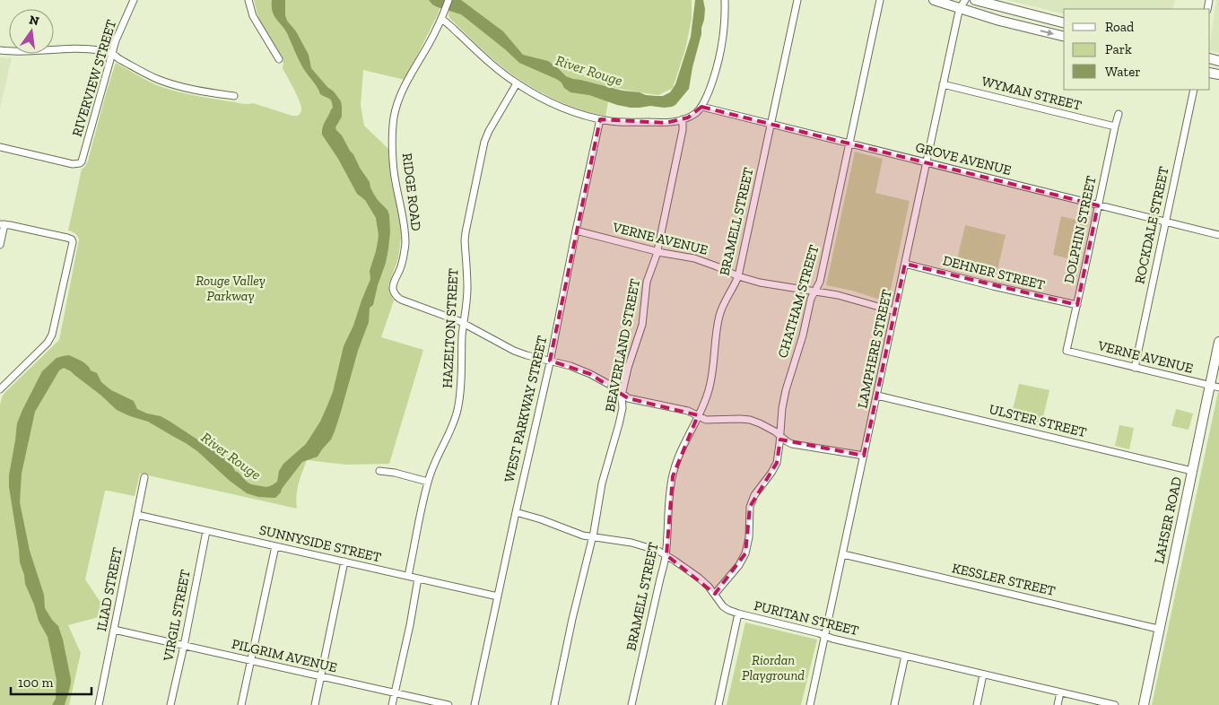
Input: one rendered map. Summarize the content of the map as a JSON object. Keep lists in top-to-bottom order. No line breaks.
{"streets":{"main road":["LAHSER ROAD"],"street":["RIVERVIEW STREET","WYMAN STREET","GROVE AVENUE","RIDGE ROAD","BRAMELL STREET","ROCKDALE STREET","DOLPHIN STREET","VERNE AVENUE","DEHNER STREET","CHATHAM STREET","HAZELTON STREET","BEAVERLAND STREET","LAMPHERE STREET","WEST PARKWAY STREET","ULSTER STREET","SUNNYSIDE STREET","KESSLER STREET","ILIAD STREET","VIRGIL STREET","PURITAN STREET","PILGRIM AVENUE"]},"crossings":[["WYMAN STREET","DOLPHIN STREET"],["WYMAN STREET","LAMPHERE STREET"],["GROVE AVENUE","BRAMELL STREET"],["GROVE AVENUE","ROCKDALE STREET"],["GROVE AVENUE","DOLPHIN STREET"],["GROVE AVENUE","CHATHAM STREET"],["GROVE AVENUE","LAMPHERE STREET"],["RIDGE ROAD","HAZELTON STREET"],["BRAMELL STREET","VERNE AVENUE"],["BRAMELL STREET","PURITAN STREET"],["ROCKDALE STREET","VERNE AVENUE"],["DOLPHIN STREET","VERNE AVENUE"],["DOLPHIN STREET","DEHNER STREET"],["VERNE AVENUE","CHATHAM STREET"],["VERNE AVENUE","BEAVERLAND STREET"],["VERNE AVENUE","LAMPHERE STREET"],["VERNE AVENUE","WEST PARKWAY STREET"],["VERNE AVENUE","LAHSER ROAD"],["DEHNER STREET","LAMPHERE STREET"],["CHATHAM STREET","PURITAN STREET"],["HAZELTON STREET","SUNNYSIDE STREET"],["BEAVERLAND STREET","PURITAN STREET"],["LAMPHERE STREET","ULSTER STREET"],["LAMPHERE STREET","KESSLER STREET"],["LAMPHERE STREET","PURITAN STREET"],["WEST PARKWAY STREET","SUNNYSIDE STREET"],["WEST PARKWAY STREET","PURITAN STREET"],["ULSTER STREET","LAHSER ROAD"],["LAHSER ROAD","KESSLER STREET"],["SUNNYSIDE STREET","ILIAD STREET"],["SUNNYSIDE STREET","VIRGIL STREET"],["ILIAD STREET","PILGRIM AVENUE"],["VIRGIL STREET","PILGRIM AVENUE"]],"water":["River Rouge"],"parks":["Rouge Valley Parkway","Riordan Playground"],"legend":["Road","Park","Water"],"scale_bar":"100 m","north":"top"}
